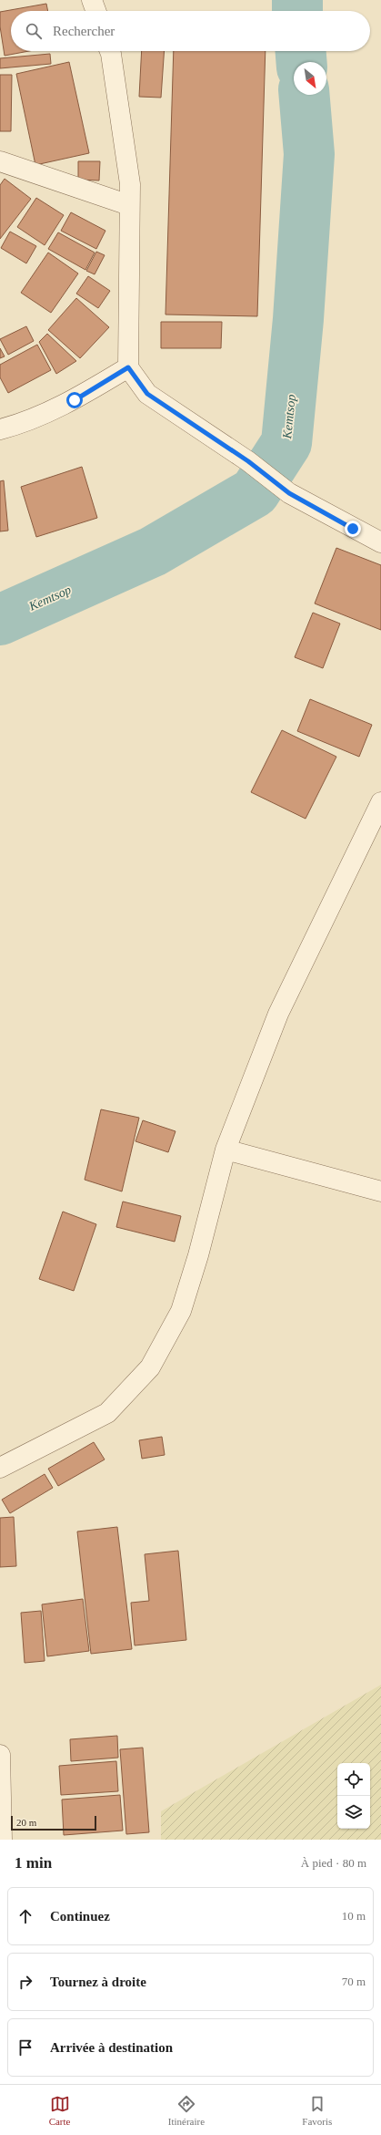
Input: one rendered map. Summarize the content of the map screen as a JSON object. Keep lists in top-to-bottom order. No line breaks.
{"water":["Kemtsop"],"scale_bar":"20 m","north":"bottom right","page":{"search":"Rechercher","scale":"20 m","heading":["1 min","À pied · 80 m"],"list":[["Continuez","10 m"],["Tournez à droite","70 m"],"Arrivée à destination"],"nav":["Carte","Itinéraire","Favoris"]}}
